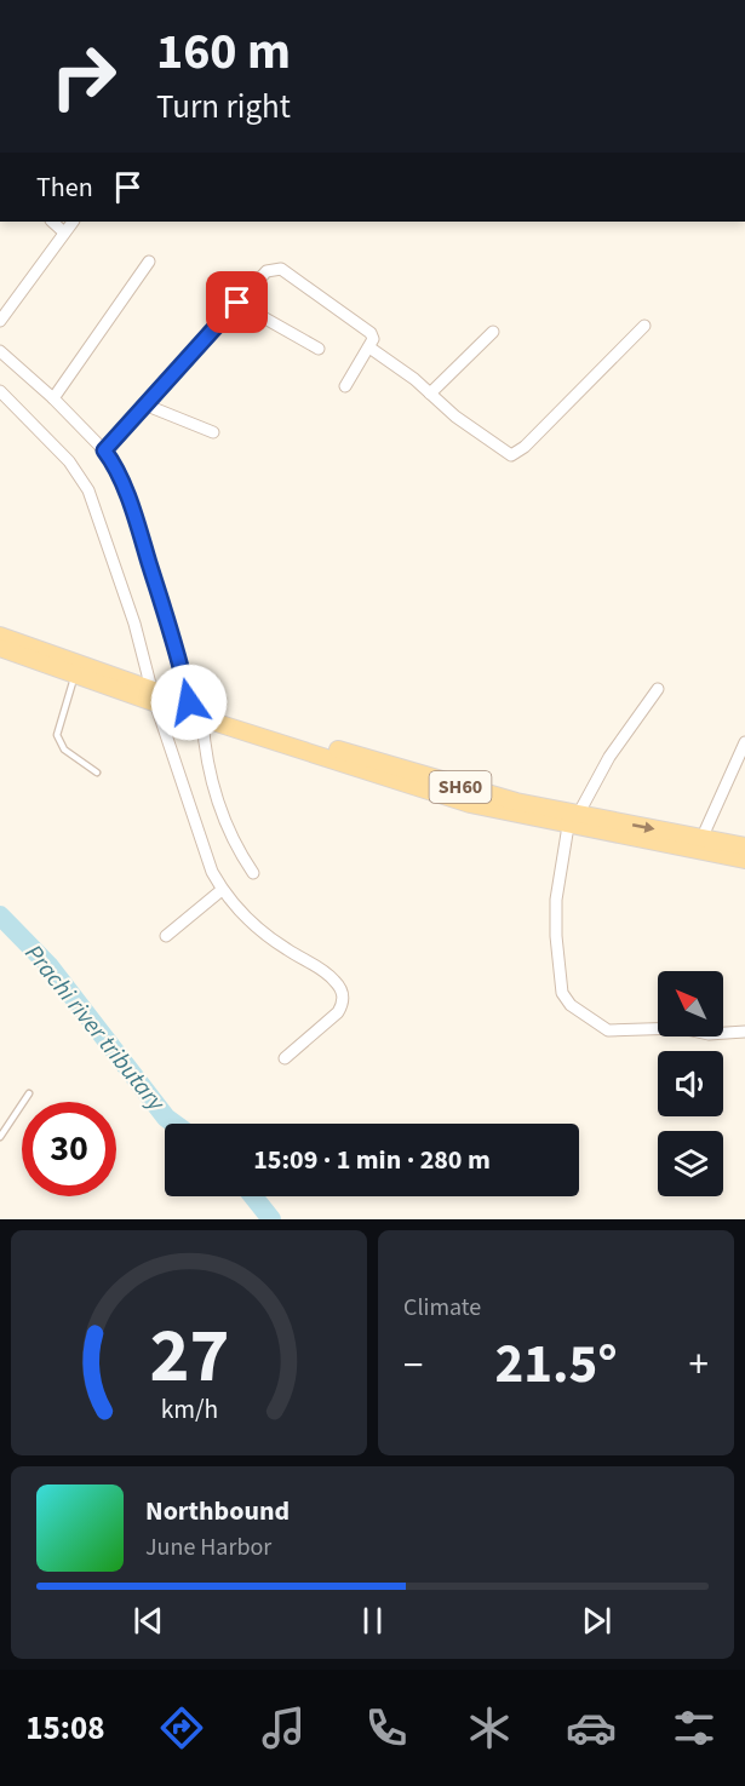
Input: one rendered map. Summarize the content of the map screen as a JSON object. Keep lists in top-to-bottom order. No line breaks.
{"streets":{"main road":["SH60"]},"water":["Prachi river tributary"],"north":"top left","page":{"turn":["160 m","Turn right"],"then":"Then","limit":"30","trip":"15:09 · 1 min · 280 m","tile":"Climate","heat":["−","21.5°","+"],"song":["Northbound","June Harbor"],"tabs":"15:08","gauge":["27","km/h"]}}
